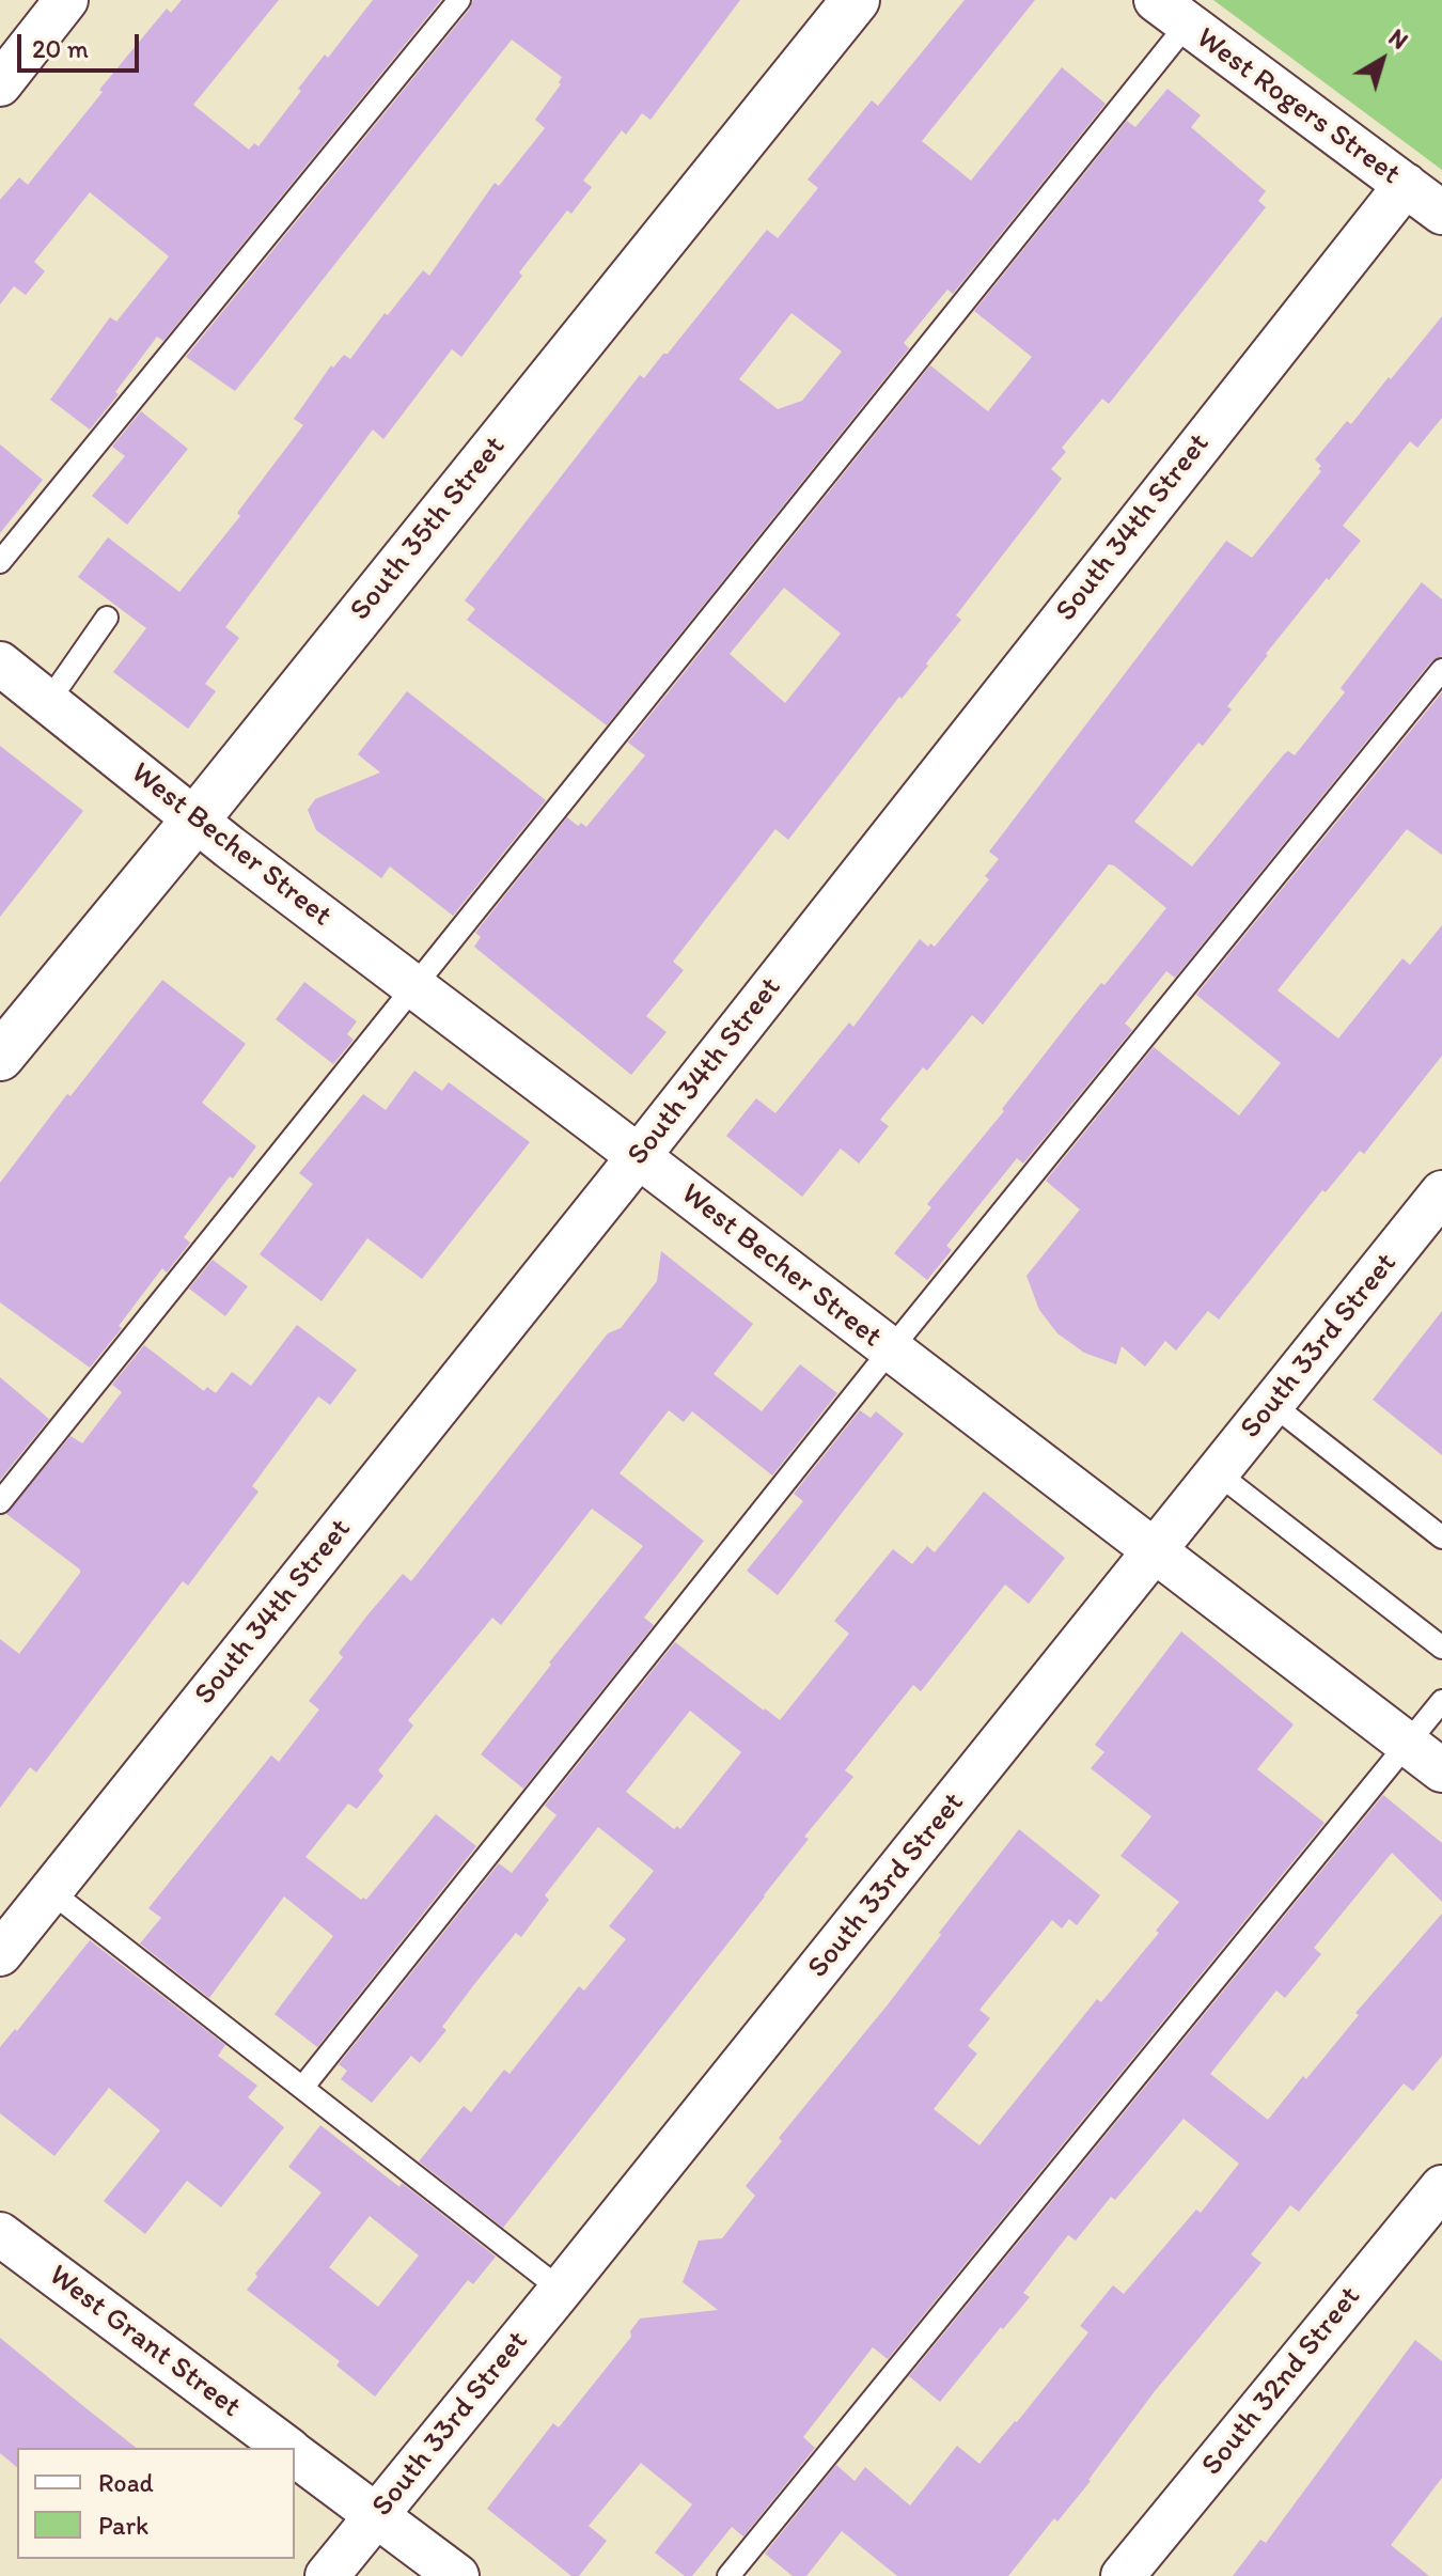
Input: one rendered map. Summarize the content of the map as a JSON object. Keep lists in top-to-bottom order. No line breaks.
{"streets":{"main road":["South 35th Street"],"street":["West Rogers Street","South 34th Street","West Becher Street","South 33rd Street","West Grant Street","South 32nd Street"]},"crossings":[["West Rogers Street","South 34th Street"],["South 34th Street","West Becher Street"],["South 35th Street","West Becher Street"],["West Becher Street","South 33rd Street"],["South 33rd Street","West Grant Street"]],"legend":["Road","Park"],"scale_bar":"20 m","north":"top right"}
